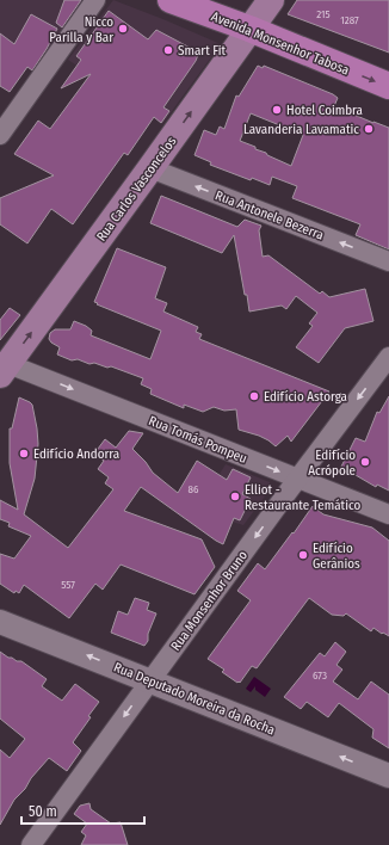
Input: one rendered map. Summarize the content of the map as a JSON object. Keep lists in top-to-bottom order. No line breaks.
{"streets":{"main road":["Avenida Monsenhor Tabosa","Rua Carlos Vasconcelos"],"street":["Rua Antonele Bezerra","Rua Tomás Pompeu","Rua Monsenhor Bruno","Rua Deputado Moreira da Rocha"]},"crossings":[["Avenida Monsenhor Tabosa","Rua Carlos Vasconcelos"],["Rua Carlos Vasconcelos","Rua Antonele Bezerra"],["Rua Carlos Vasconcelos","Rua Tomás Pompeu"],["Rua Tomás Pompeu","Rua Monsenhor Bruno"],["Rua Monsenhor Bruno","Rua Deputado Moreira da Rocha"]],"one_way":["Avenida Monsenhor Tabosa","Rua Carlos Vasconcelos","Rua Antonele Bezerra","Rua Tomás Pompeu","Rua Monsenhor Bruno","Rua Deputado Moreira da Rocha"],"places":["Nicco Parilla y Bar","Smart Fit","Hotel Coimbra","Lavanderia Lavamatic","Edifício Astorga","Edifício Andorra","Edifício Acrópole","Elliot - Restaurante Temático","Edifício Gerânios"],"house_numbers":["215","1287","86","557","673"],"scale_bar":"50 m"}
